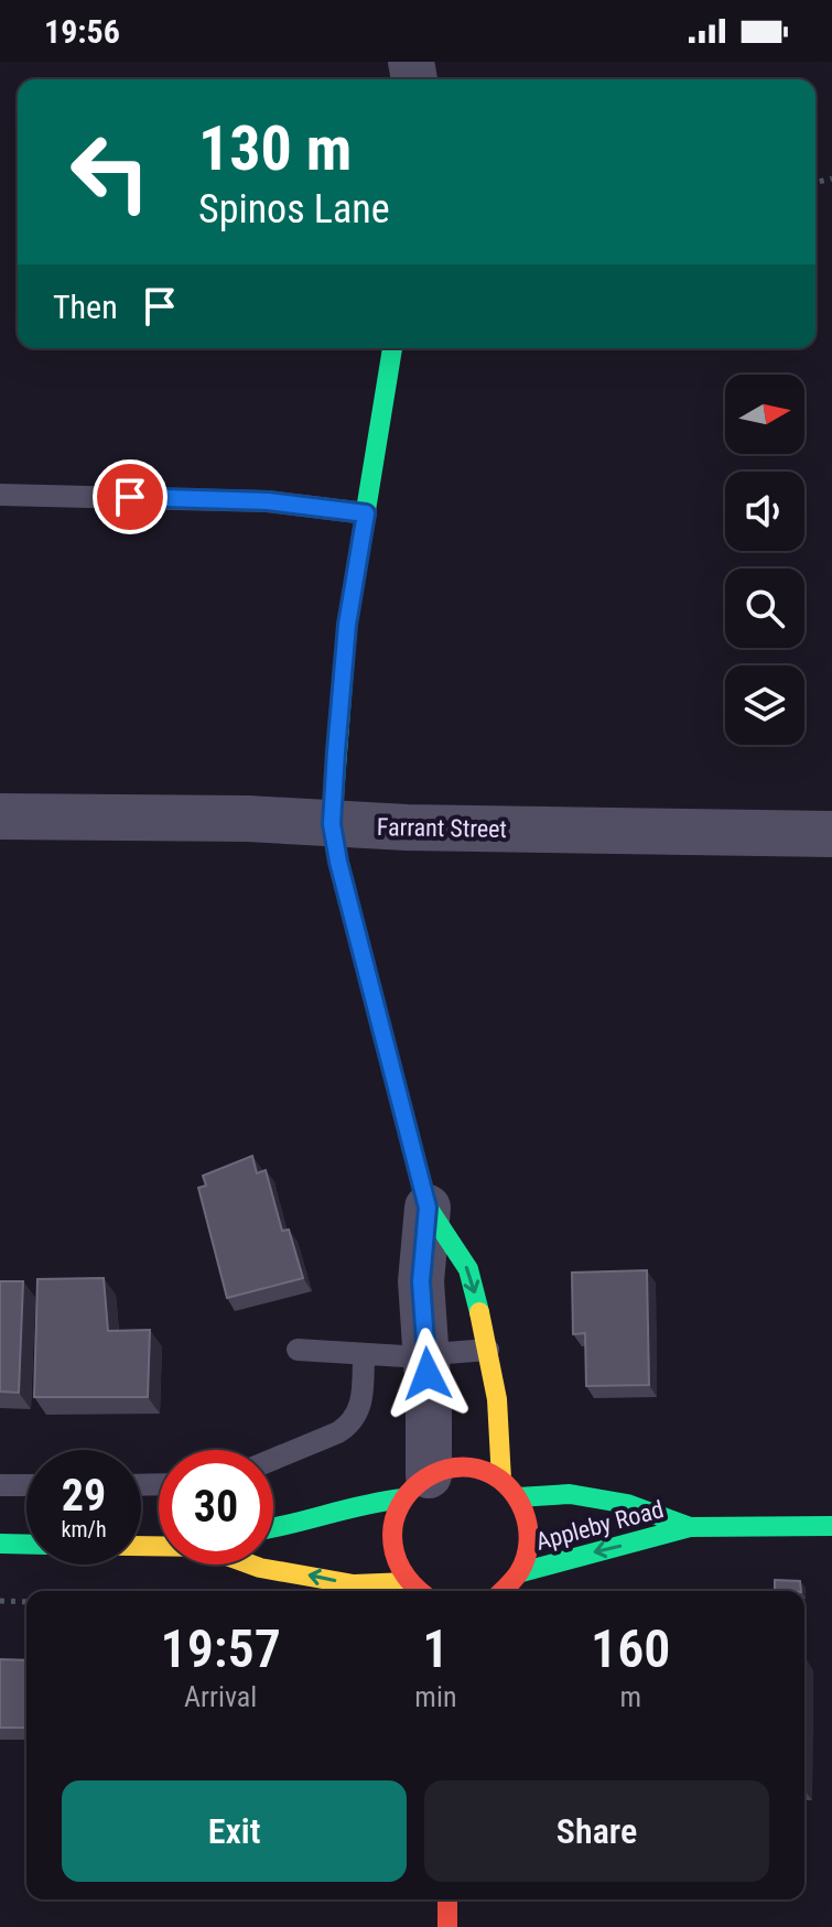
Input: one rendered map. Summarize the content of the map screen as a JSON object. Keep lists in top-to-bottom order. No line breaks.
{"streets":{"main road":["Appleby Road"],"street":["Farrant Street"]},"one_way":["Appleby Road"],"north":"right","page":{"status":"19:56","turn":["130 m","Spinos Lane"],"then":"Then","speed":"29 km/h","limit":"30","eta":["19:57","Arrival","1","min","160","m"],"buttons":["Exit","Share"]}}
